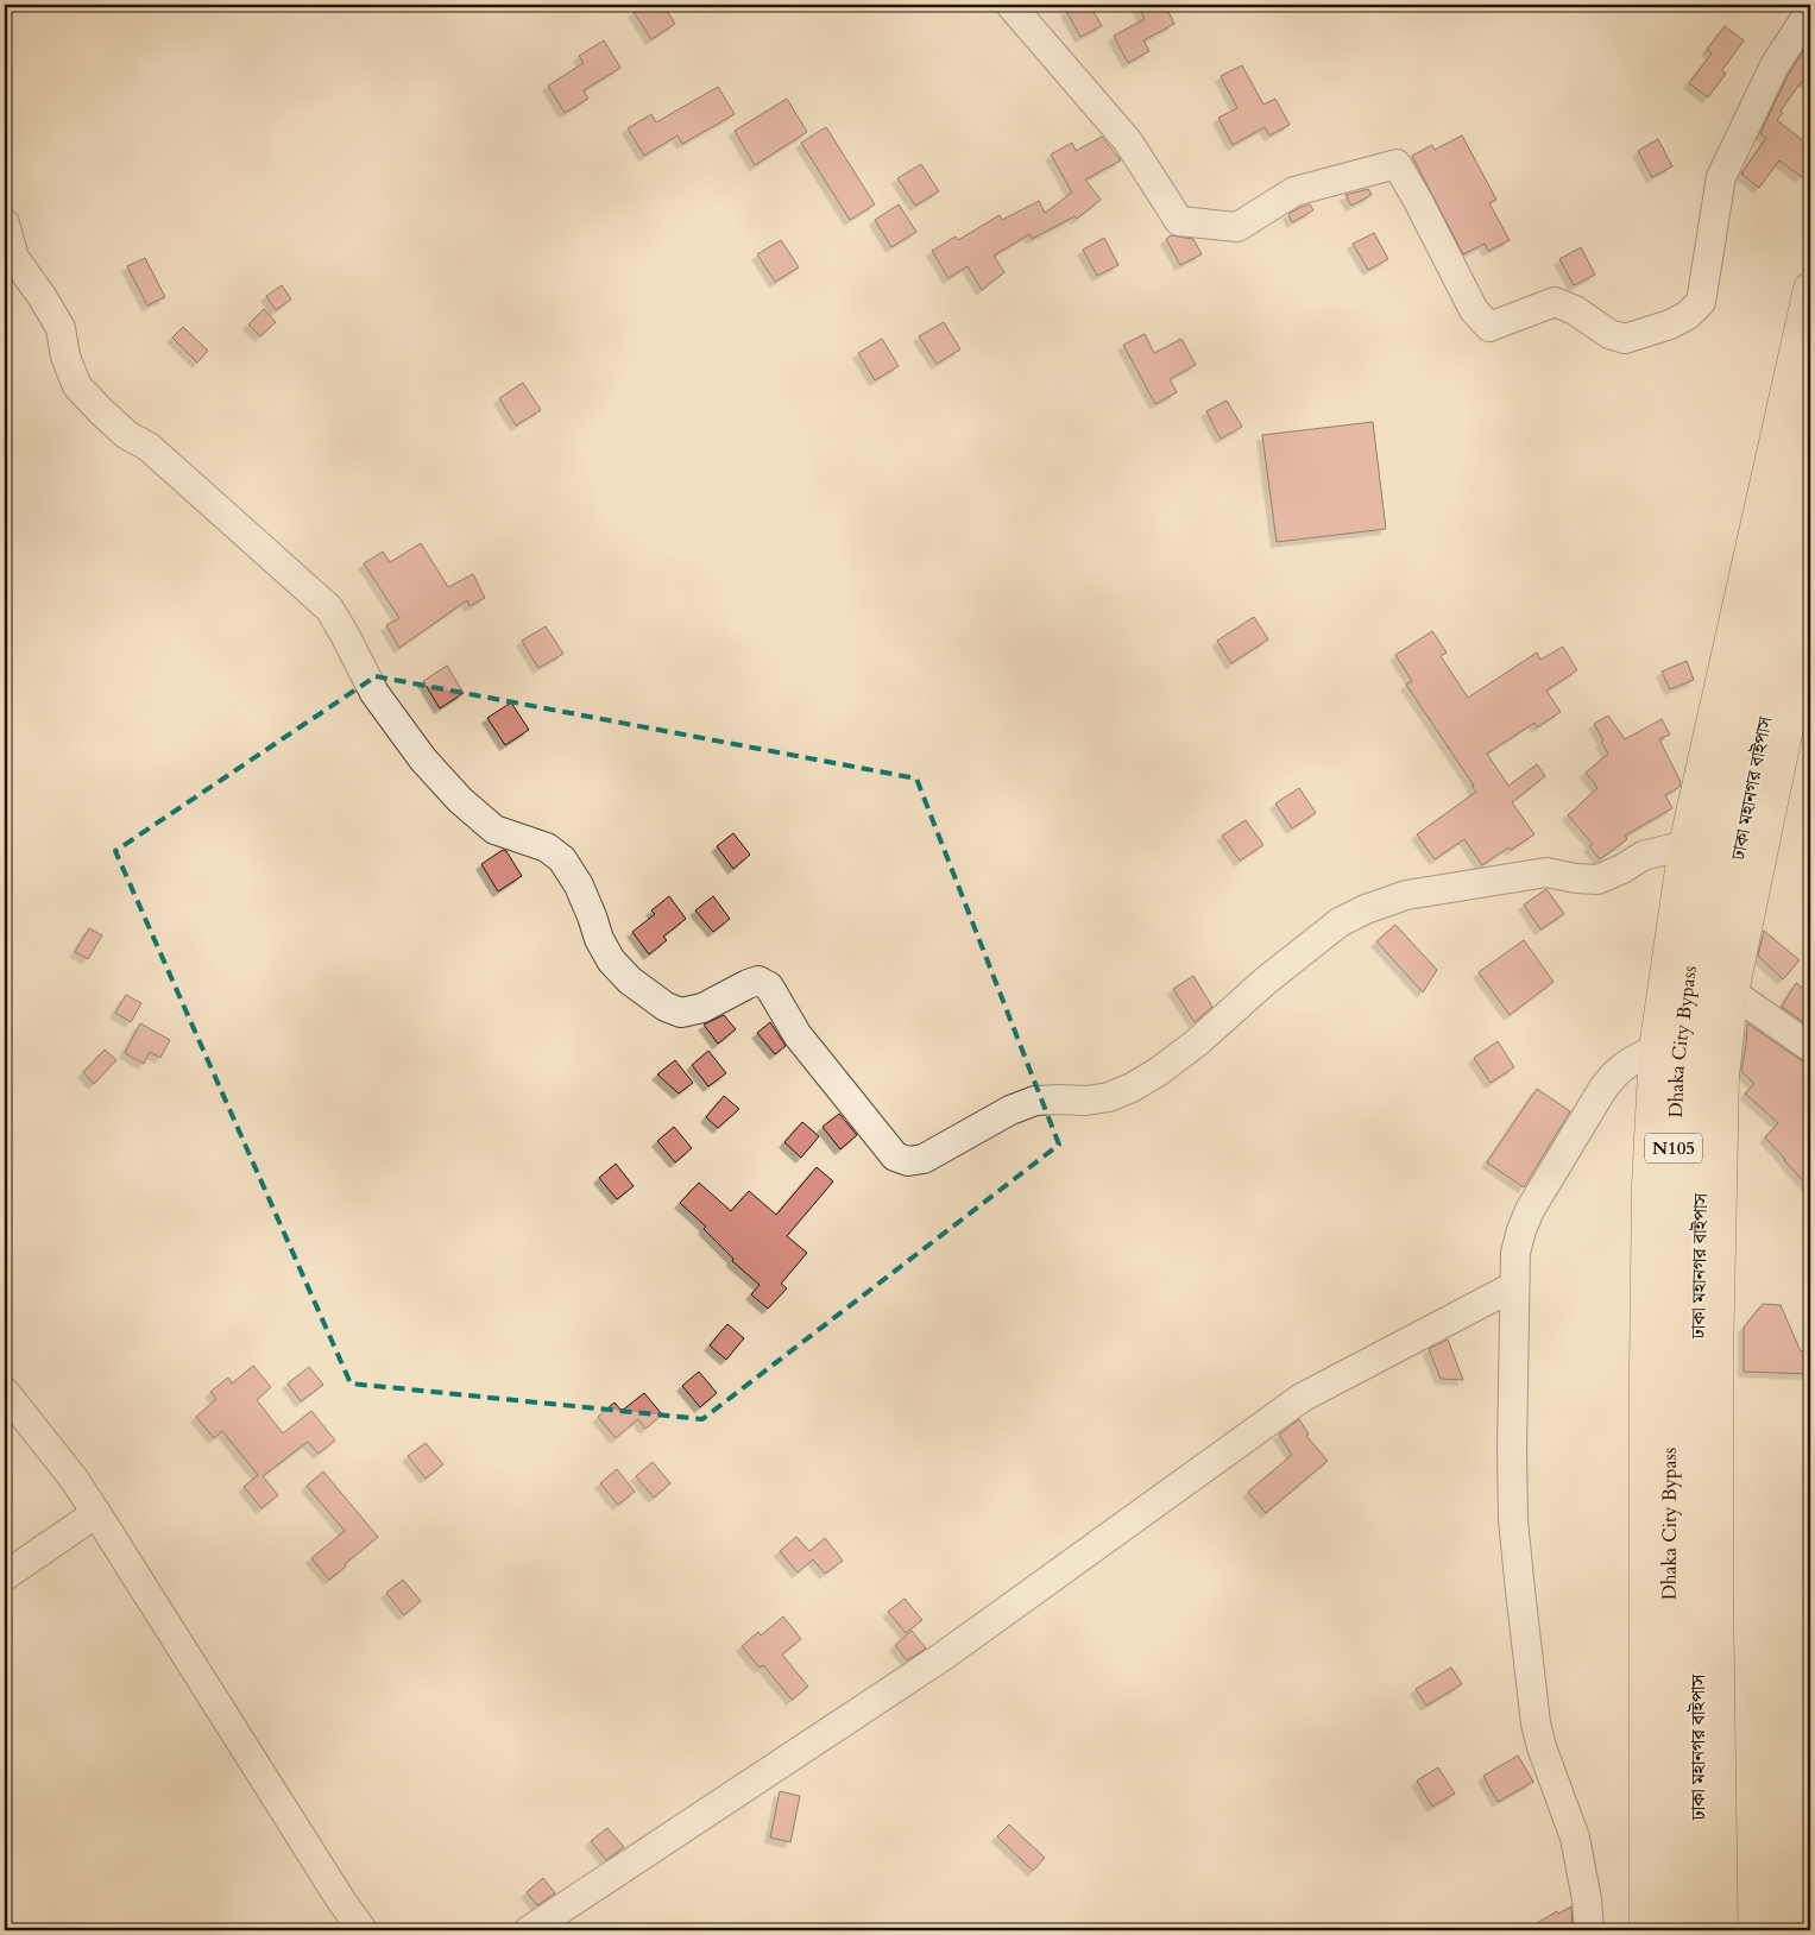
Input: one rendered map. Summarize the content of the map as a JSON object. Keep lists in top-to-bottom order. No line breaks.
{"streets":{"main road":["ঢাকা মহানগর বাইপাস","Dhaka City Bypass","N105"]}}
